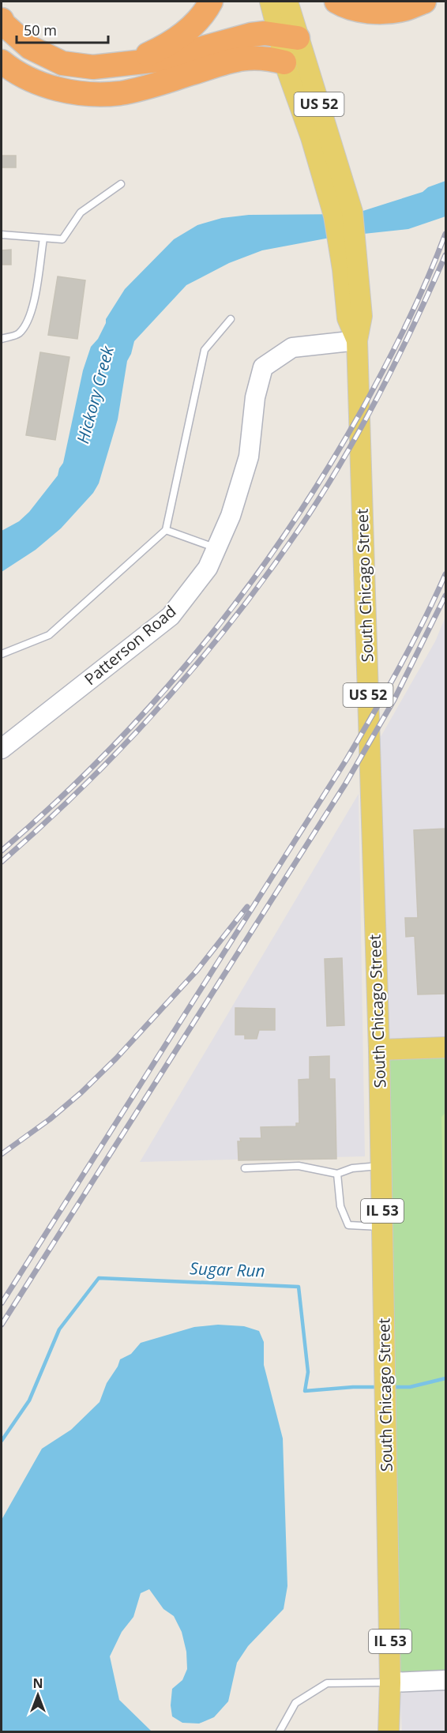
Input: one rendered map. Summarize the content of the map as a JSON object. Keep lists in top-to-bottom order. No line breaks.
{"streets":{"main road":["US 52","South Chicago Street","IL 53"],"street":["Patterson Road"]},"crossings":[["South Chicago Street","Patterson Road"]],"water":["Hickory Creek","Sugar Run"],"scale_bar":"50 m","north":"top"}
